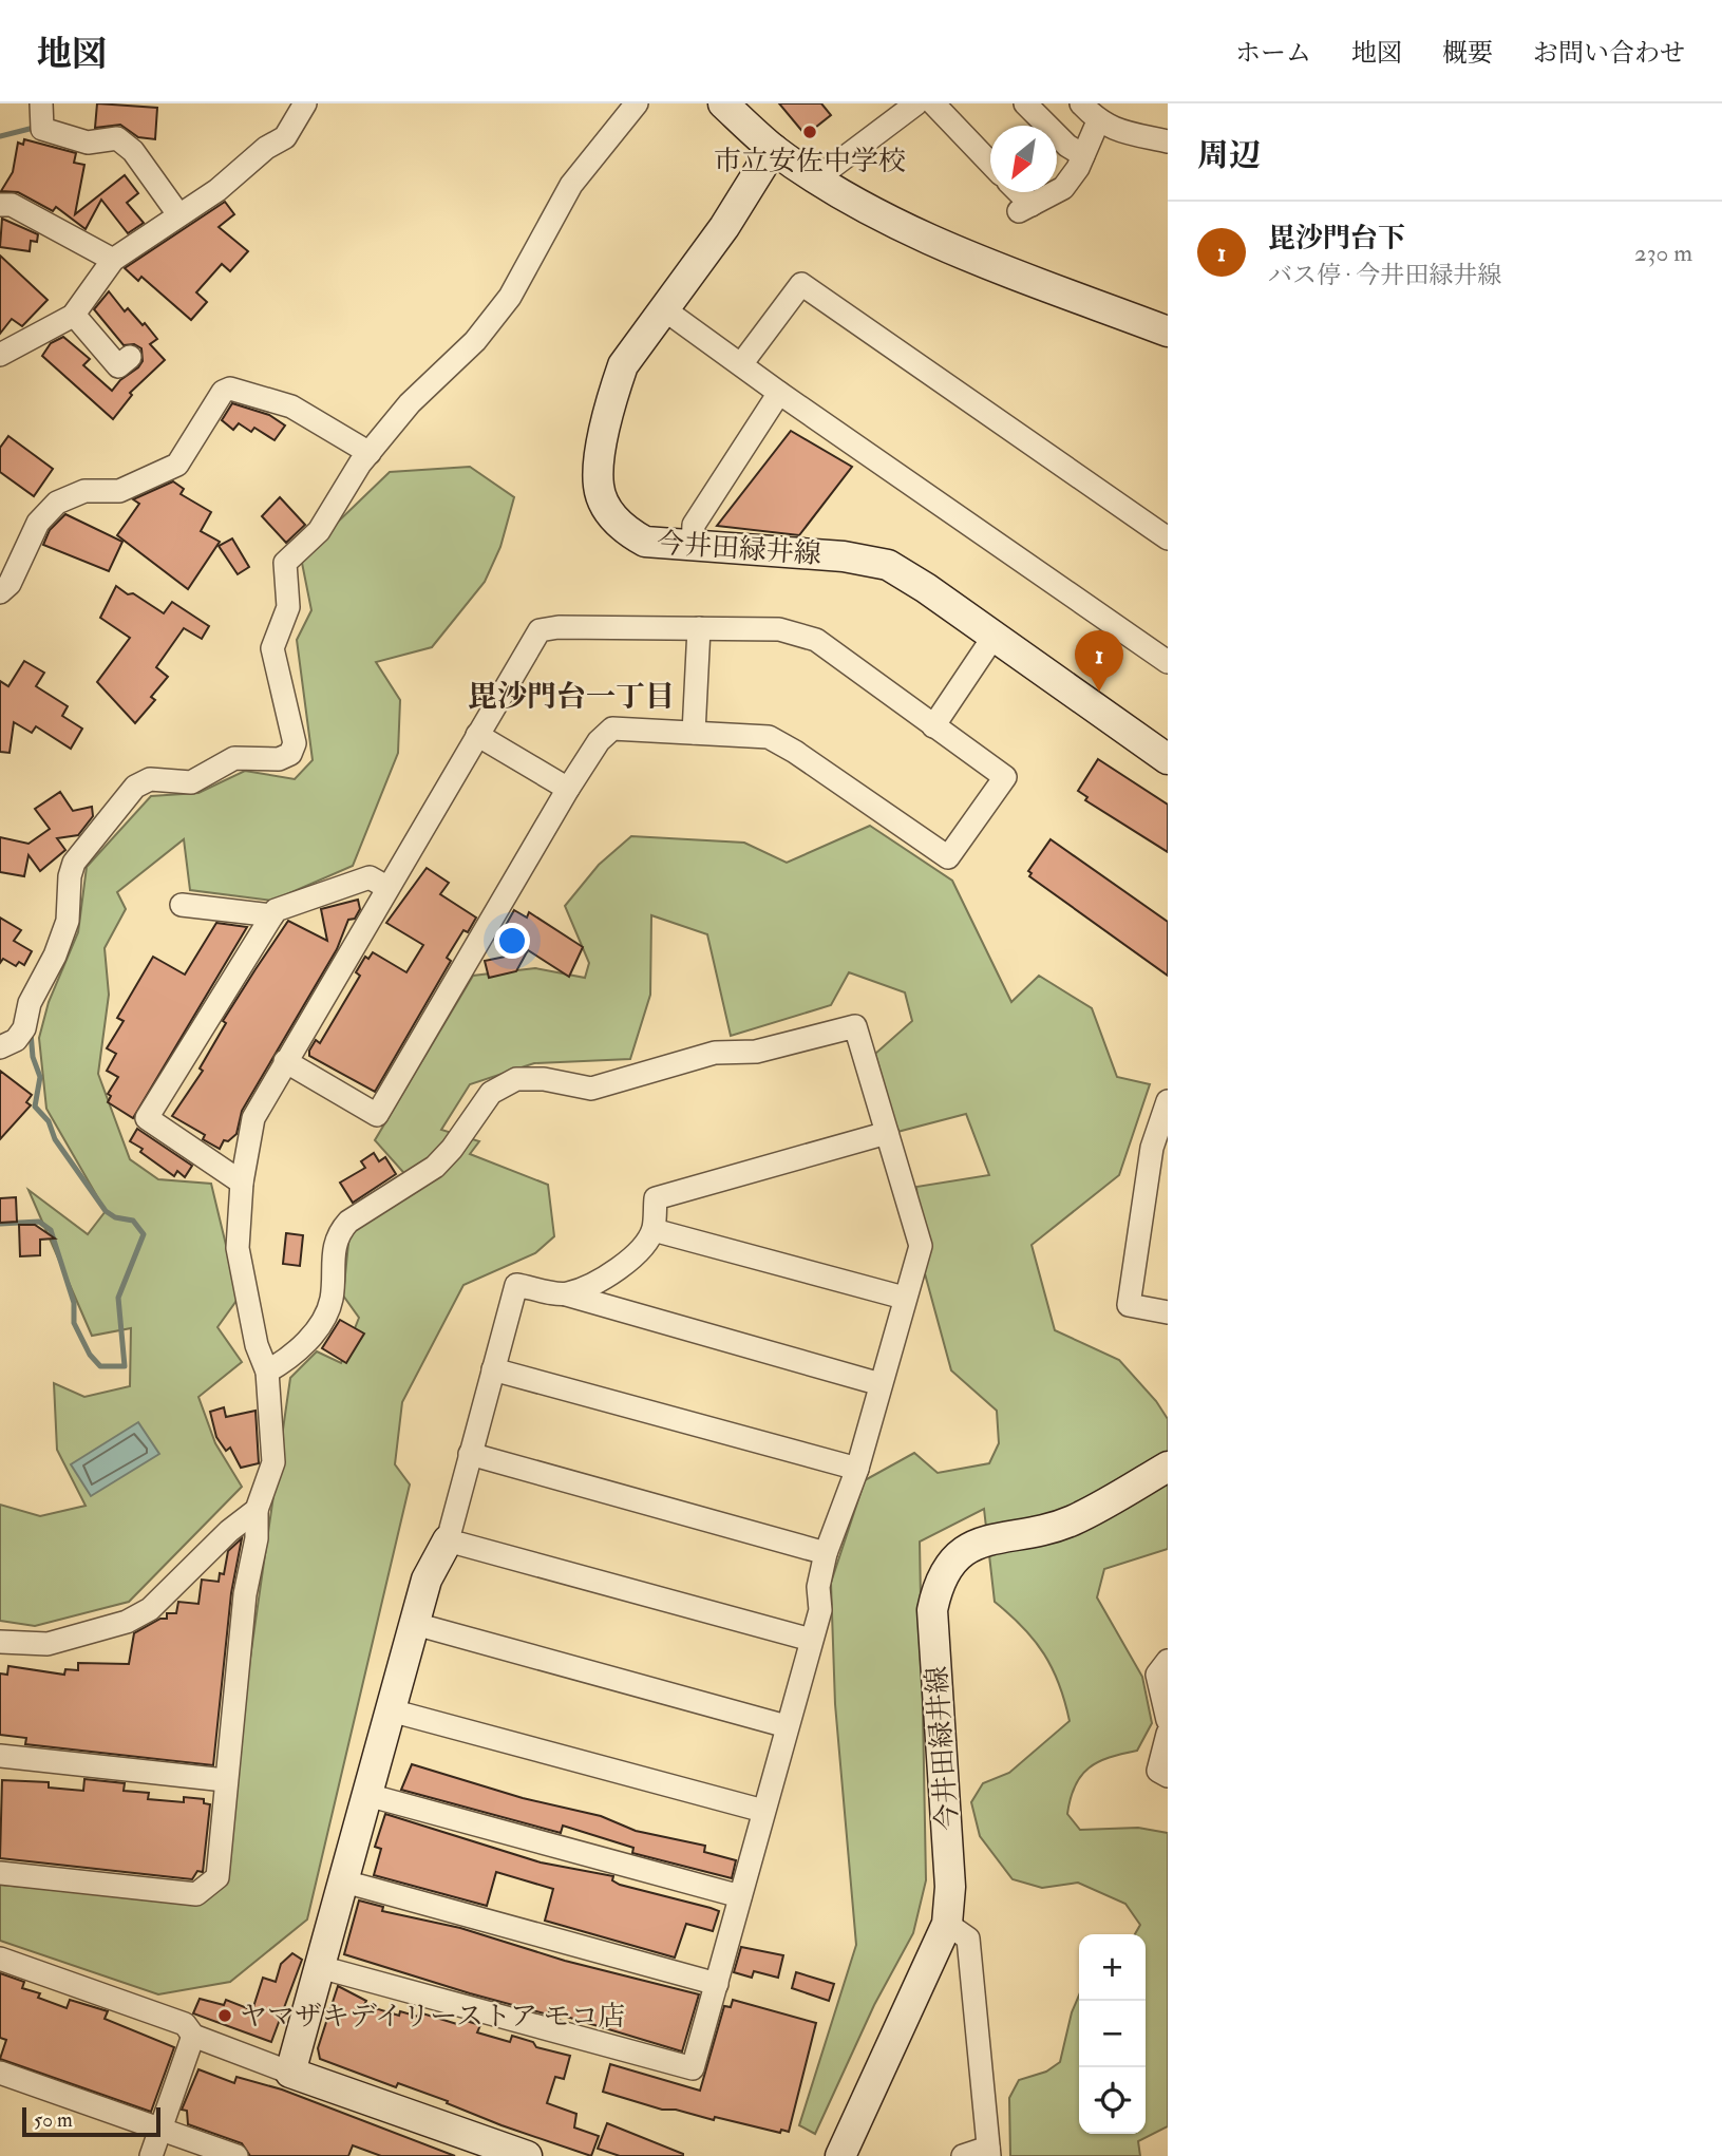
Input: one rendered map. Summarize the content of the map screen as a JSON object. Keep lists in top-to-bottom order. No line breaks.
{"streets":{"main road":["今井田緑井線"]},"districts":["毘沙門台一丁目"],"places":["市立安佐中学校","ヤマザキデイリーストア モコ店"],"scale_bar":"50 m","north":"bottom left","page":{"header":"地図","nav":["ホーム","地図","概要","お問い合わせ"],"heading":"周辺","list":[{"mark":"1","name":"毘沙門台下","note":"バス停 · 今井田緑井線","value":"230 m"}],"pins":"1","map_buttons":["+","−"],"scale":"50 m"}}
